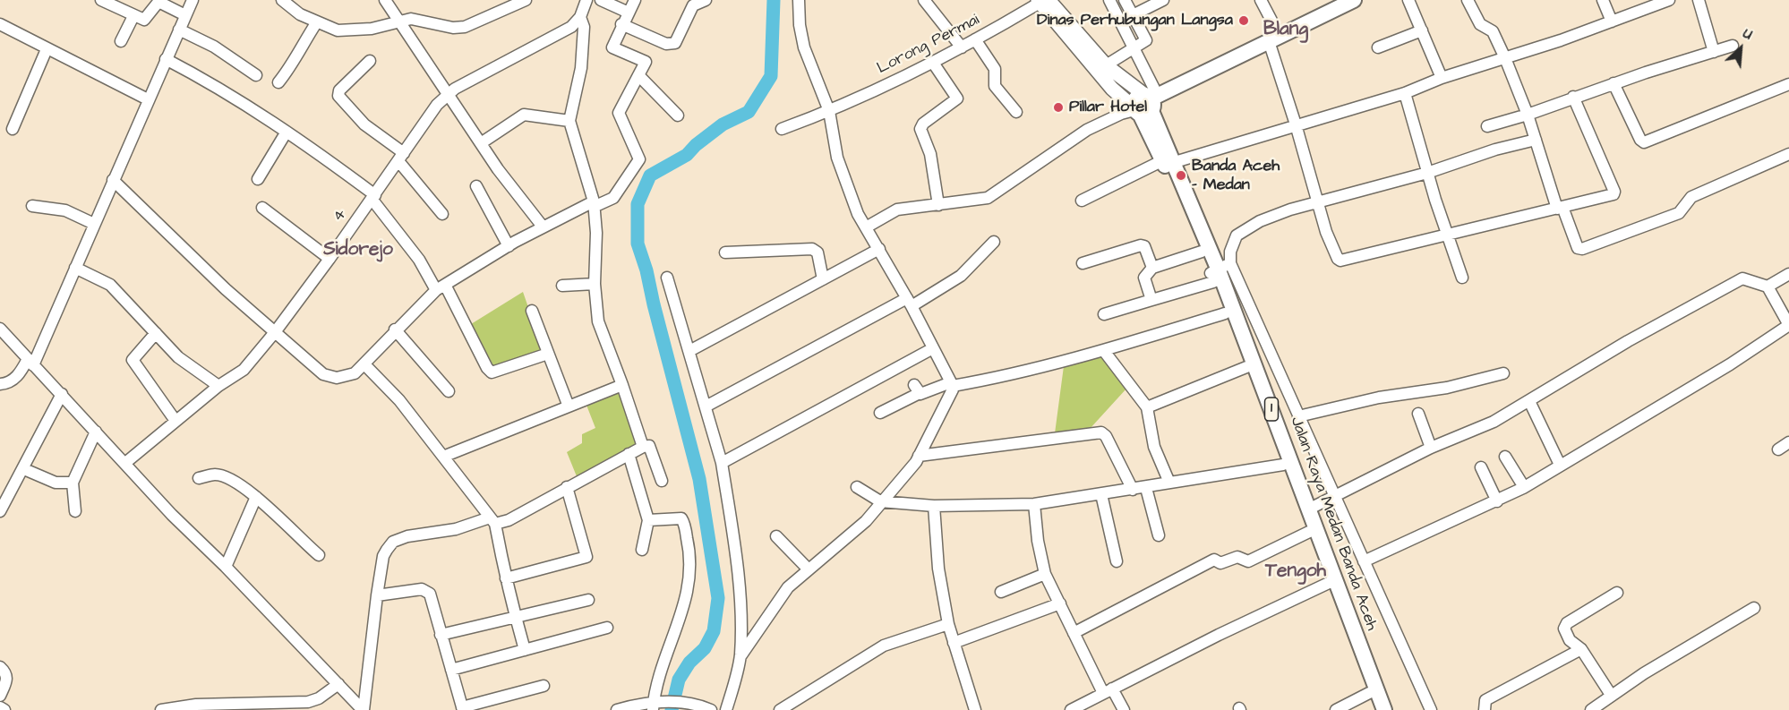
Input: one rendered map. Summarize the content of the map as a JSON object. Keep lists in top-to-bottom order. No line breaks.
{"streets":{"highway":["1","Jalan Raya Medan Banda Aceh"],"street":["Lorong Permai","4"]},"crossings":[["Lorong Permai","1"],["Lorong Permai","Jalan Raya Medan Banda Aceh"],["1","Jalan Raya Medan Banda Aceh"]],"districts":["Blang","Sidorejo","Tengoh"],"places":["Dinas Perhubungan Langsa","Pillar Hotel","Banda Aceh - Medan"],"north":"top right"}
